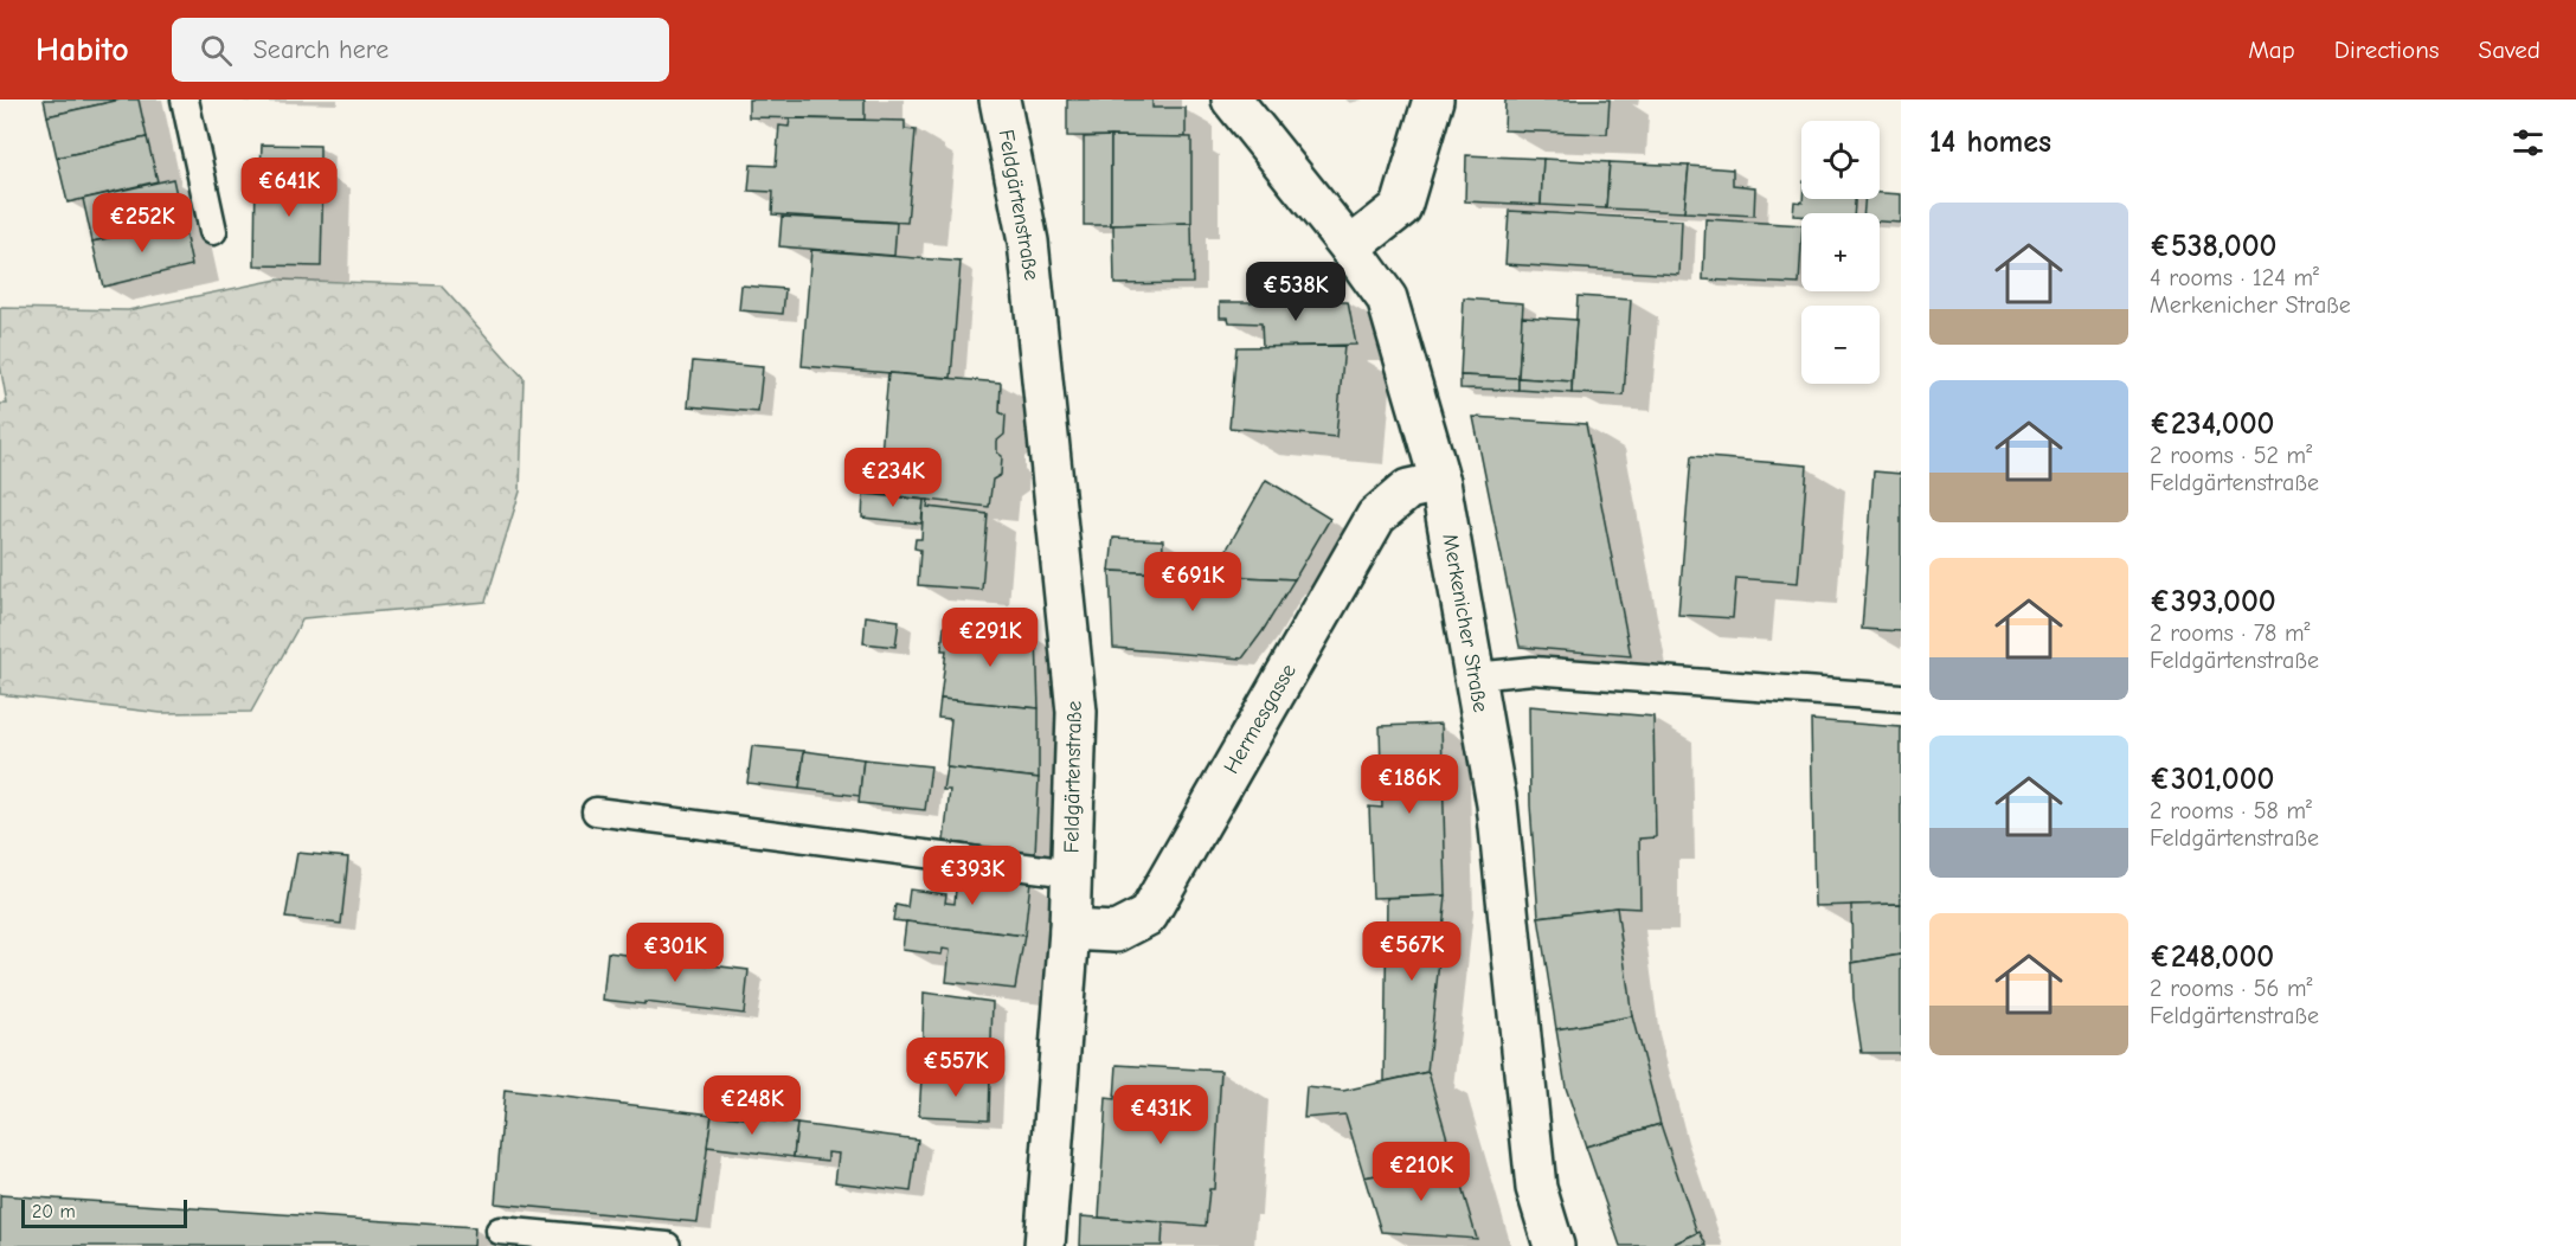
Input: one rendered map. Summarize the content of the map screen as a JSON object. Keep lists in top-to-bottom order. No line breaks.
{"streets":{"street":["Feldgärtenstraße","Merkenicher Straße","Hermesgasse"]},"crossings":[["Feldgärtenstraße","Hermesgasse"],["Merkenicher Straße","Hermesgasse"]],"scale_bar":"20 m","page":{"header":"Habito","search":"Search here","nav":["Map","Directions","Saved"],"heading":"14 homes","map_buttons":["+","−"],"price":["€641K","€252K","€538K","€234K","€691K","€291K","€186K","€393K","€567K","€301K","€557K","€248K","€431K","€210K"],"list":[{"name":"€538,000","note":"4 rooms · 124 m² · Merkenicher Straße"},{"name":"€234,000","note":"2 rooms · 52 m² · Feldgärtenstraße"},{"name":"€393,000","note":"2 rooms · 78 m² · Feldgärtenstraße"},{"name":"€301,000","note":"2 rooms · 58 m² · Feldgärtenstraße"},{"name":"€248,000","note":"2 rooms · 56 m² · Feldgärtenstraße"}],"scale":"20 m"}}
